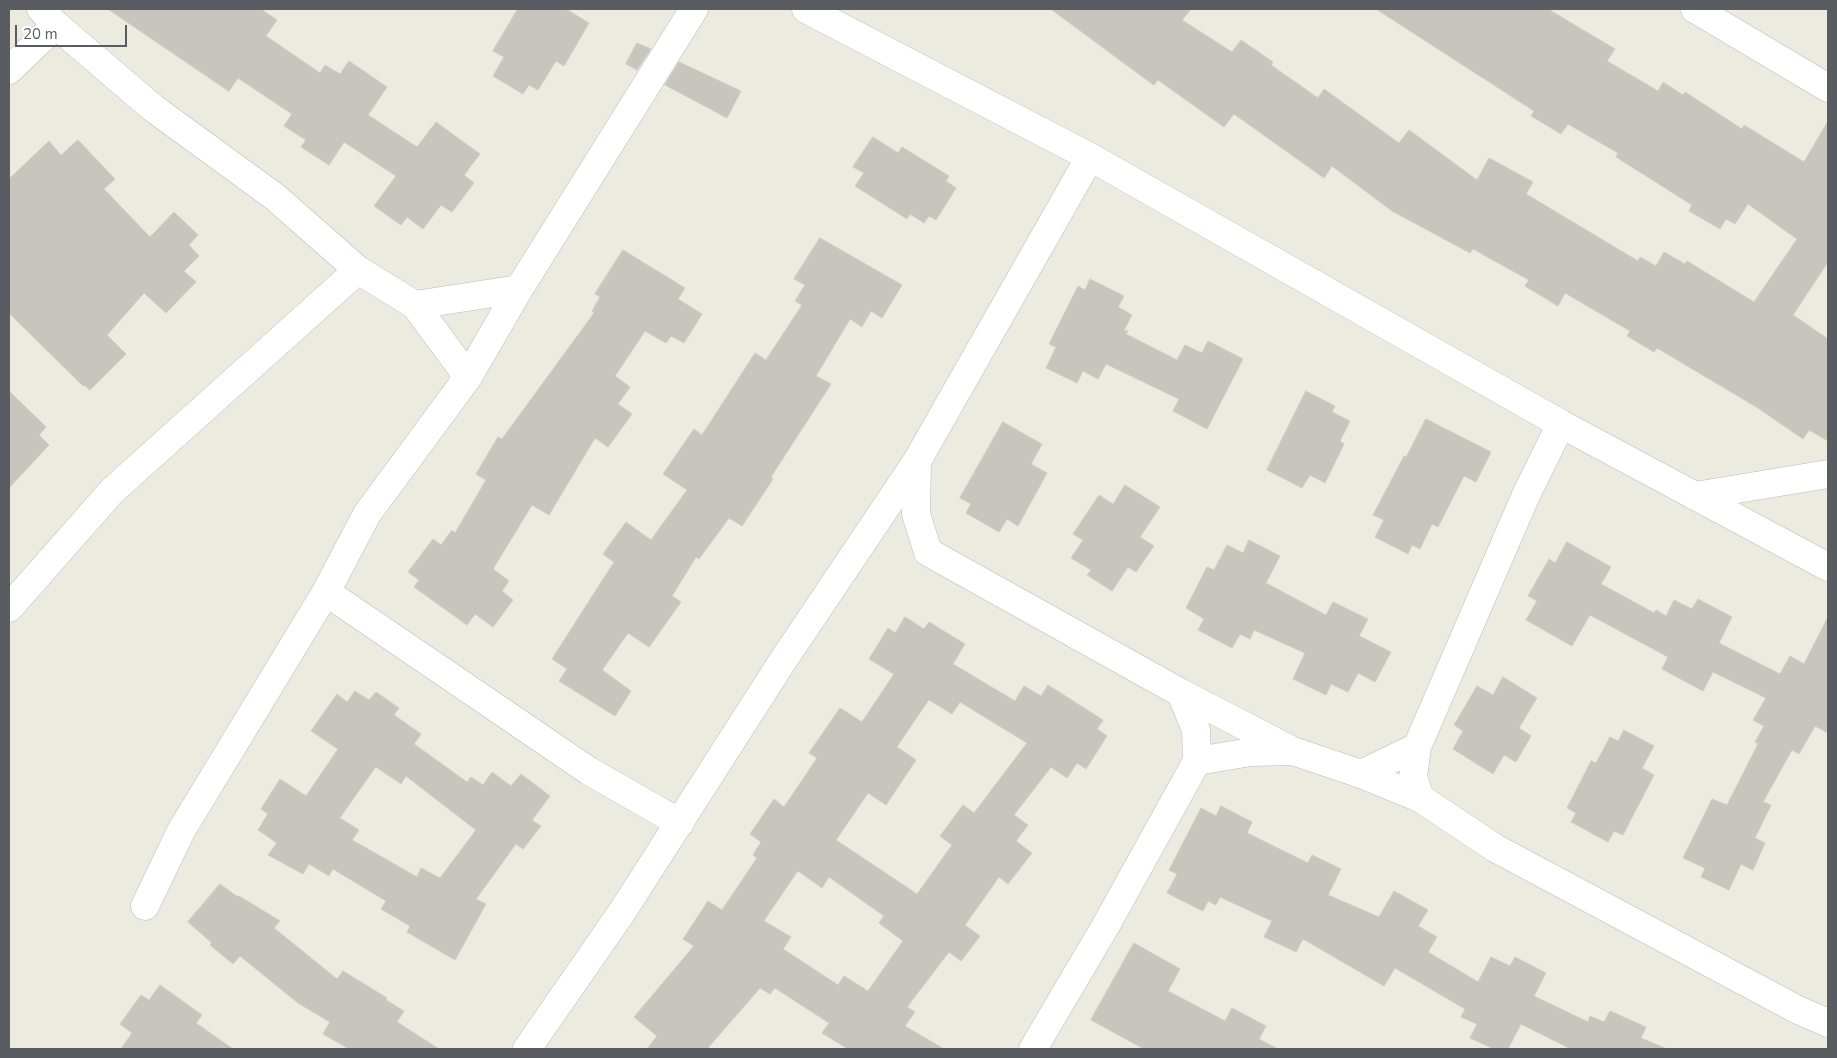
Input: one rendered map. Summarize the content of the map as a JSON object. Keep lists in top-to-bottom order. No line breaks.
{"scale_bar":"20 m"}
